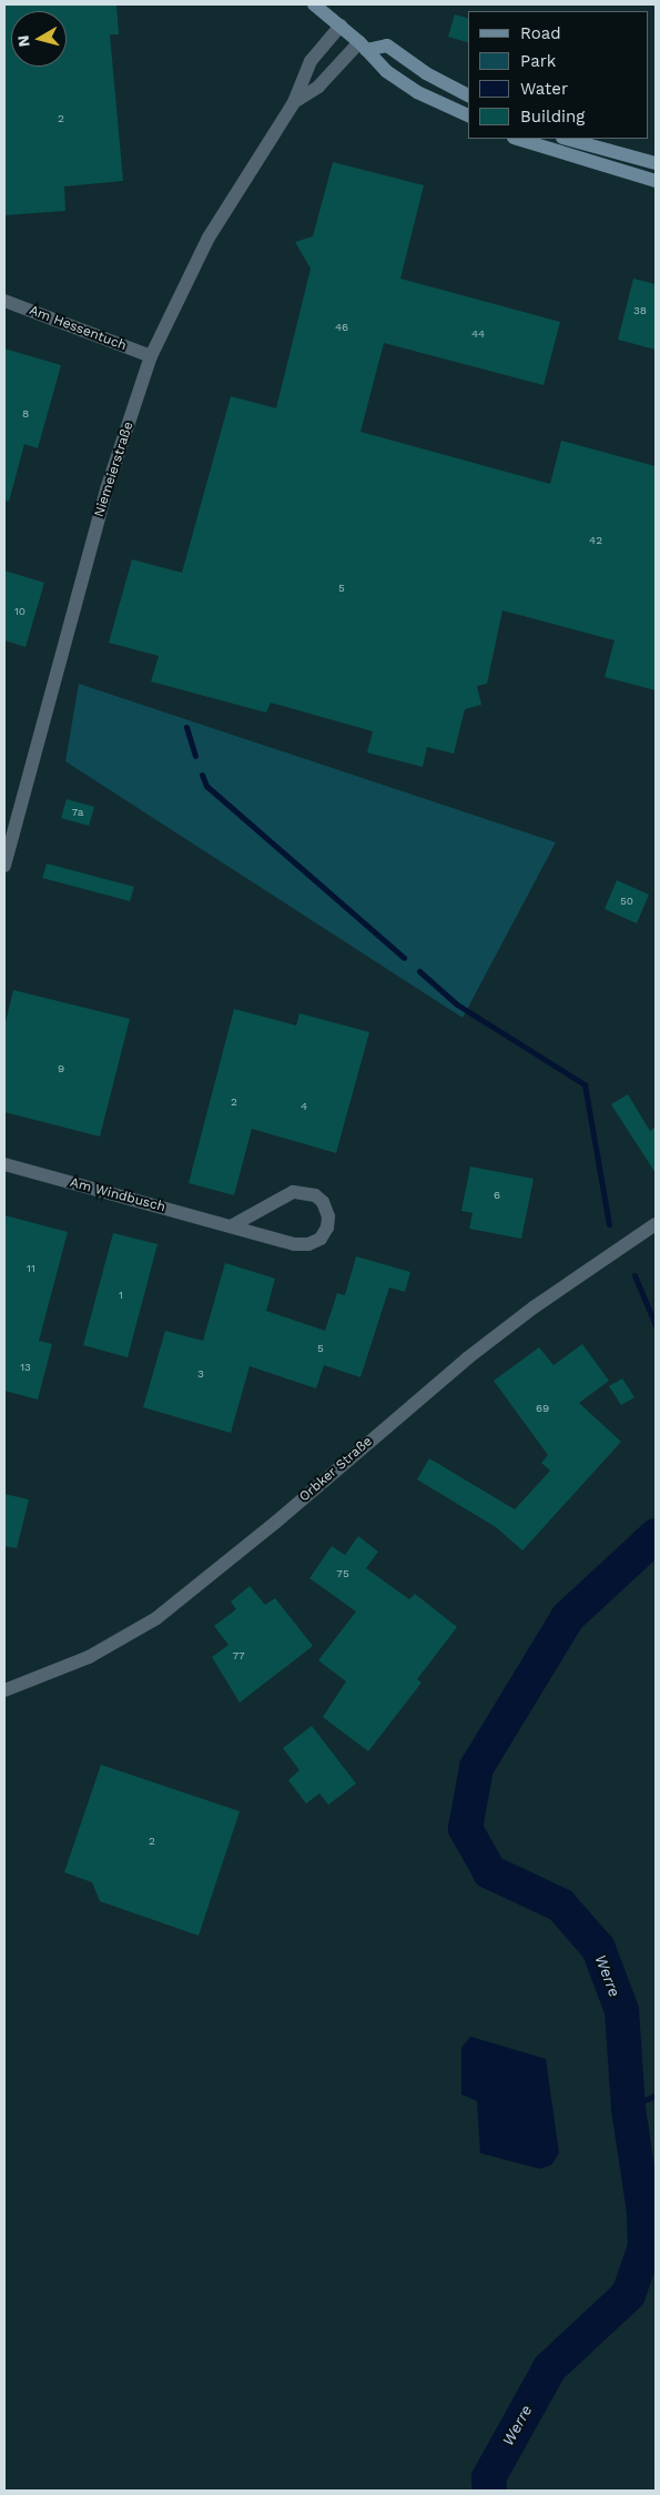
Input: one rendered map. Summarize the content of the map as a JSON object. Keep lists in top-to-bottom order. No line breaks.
{"streets":{"street":["Am Hessentuch","Niemeierstraße","Am Windbusch","Orbker Straße"]},"crossings":[["Am Hessentuch","Niemeierstraße"]],"water":["Werre"],"house_numbers":["2","38","46","44","8","42","5","10","7a","50","9","2","4","6","11","1","5","13","3","69","75","77","2"],"legend":["Road","Park","Water","Building"],"north":"left"}
